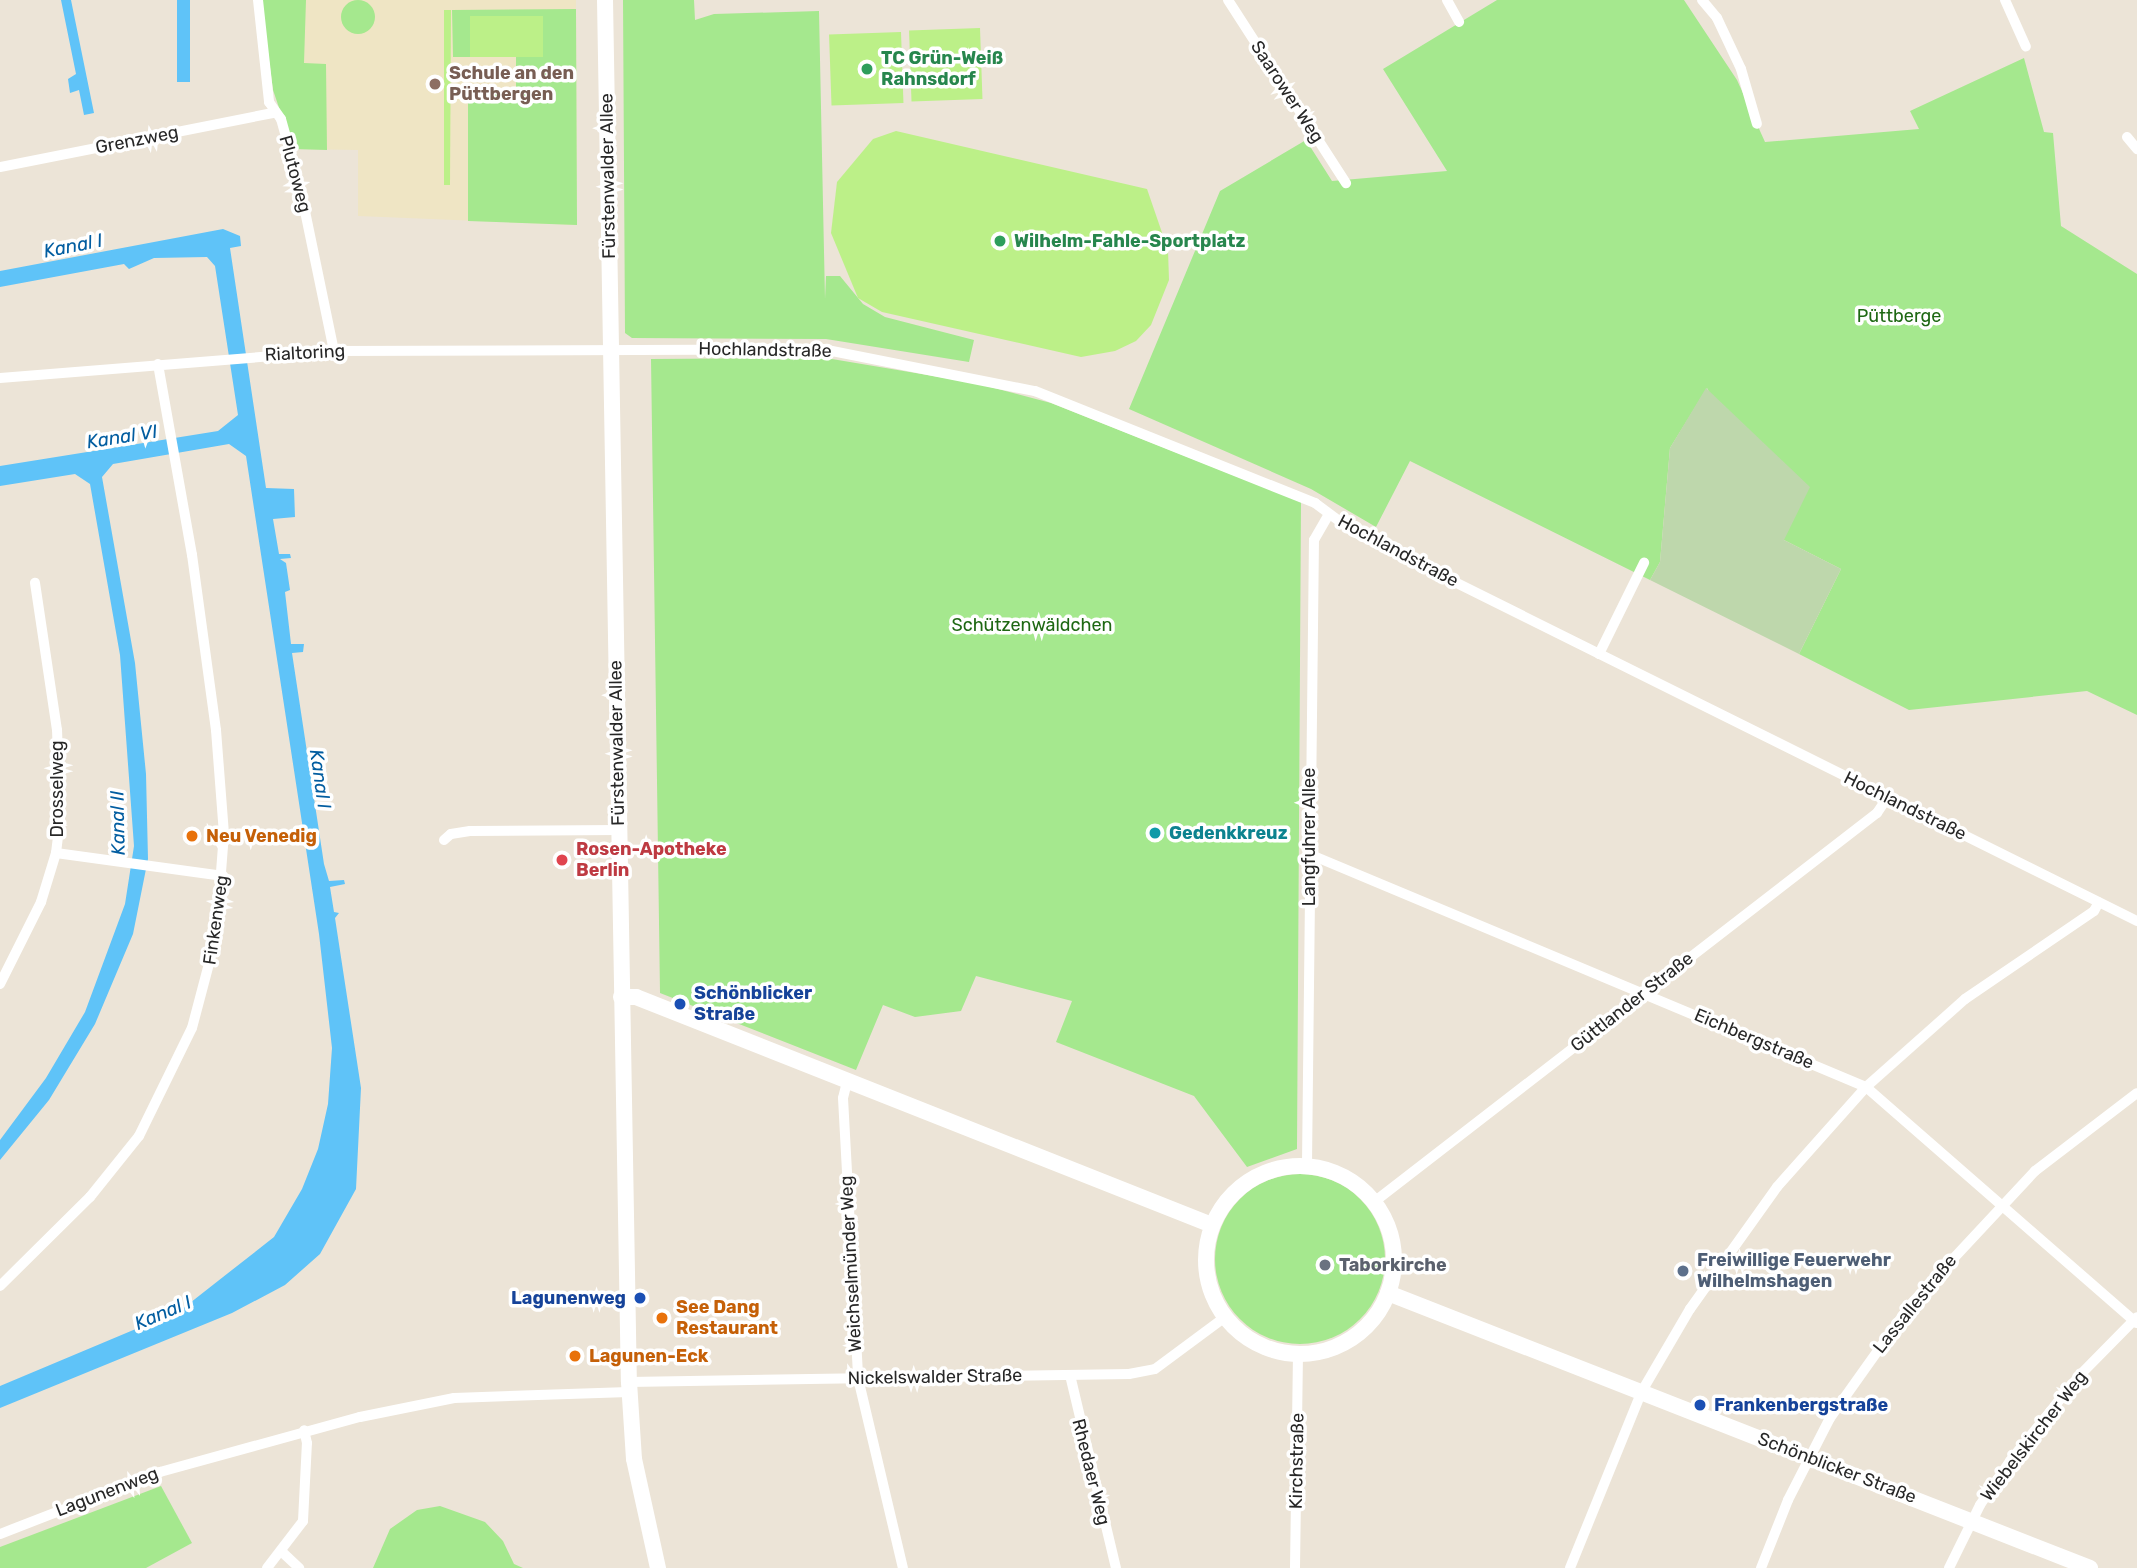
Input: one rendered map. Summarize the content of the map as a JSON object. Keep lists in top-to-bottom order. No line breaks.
{"streets":{"street":["Saarower Weg","Grenzweg","Plutoweg","Fürstenwalder Allee","Hochlandstraße","Rialtoring","Drosselweg","Langfuhrer Allee","Finkenweg","Güttlander Straße","Eichbergstraße","Weichselmünder Weg","Lassallestraße","Nickelswalder Straße","Wiebelskircher Weg","Kirchstraße","Schönblicker Straße","Rhedaer Weg","Lagunenweg"]},"crossings":[["Grenzweg","Plutoweg"],["Plutoweg","Rialtoring"],["Fürstenwalder Allee","Hochlandstraße"],["Fürstenwalder Allee","Rialtoring"],["Fürstenwalder Allee","Nickelswalder Straße"],["Fürstenwalder Allee","Lagunenweg"],["Hochlandstraße","Rialtoring"],["Hochlandstraße","Langfuhrer Allee"],["Hochlandstraße","Güttlander Straße"],["Rialtoring","Finkenweg"],["Langfuhrer Allee","Güttlander Straße"],["Langfuhrer Allee","Eichbergstraße"],["Langfuhrer Allee","Nickelswalder Straße"],["Langfuhrer Allee","Kirchstraße"],["Langfuhrer Allee","Schönblicker Straße"],["Güttlander Straße","Eichbergstraße"],["Güttlander Straße","Nickelswalder Straße"],["Güttlander Straße","Kirchstraße"],["Güttlander Straße","Schönblicker Straße"],["Eichbergstraße","Lassallestraße"],["Eichbergstraße","Wiebelskircher Weg"],["Weichselmünder Weg","Nickelswalder Straße"],["Lassallestraße","Schönblicker Straße"],["Nickelswalder Straße","Kirchstraße"],["Nickelswalder Straße","Schönblicker Straße"],["Nickelswalder Straße","Rhedaer Weg"],["Nickelswalder Straße","Lagunenweg"],["Wiebelskircher Weg","Schönblicker Straße"],["Kirchstraße","Schönblicker Straße"]],"water":["Kanal I","Kanal VI","Kanal II"],"parks":["Püttberge","Schützenwäldchen"],"places":["TC Grün-Weiß Rahnsdorf","Schule an den Püttbergen","Wilhelm-Fahle-Sportplatz","Gedenkkreuz","Neu Venedig","Rosen-Apotheke Berlin","Schönblicker Straße","Taborkirche","Freiwillige Feuerwehr Wilhelmshagen","Lagunenweg","See Dang Restaurant","Lagunen-Eck","Frankenbergstraße"]}
